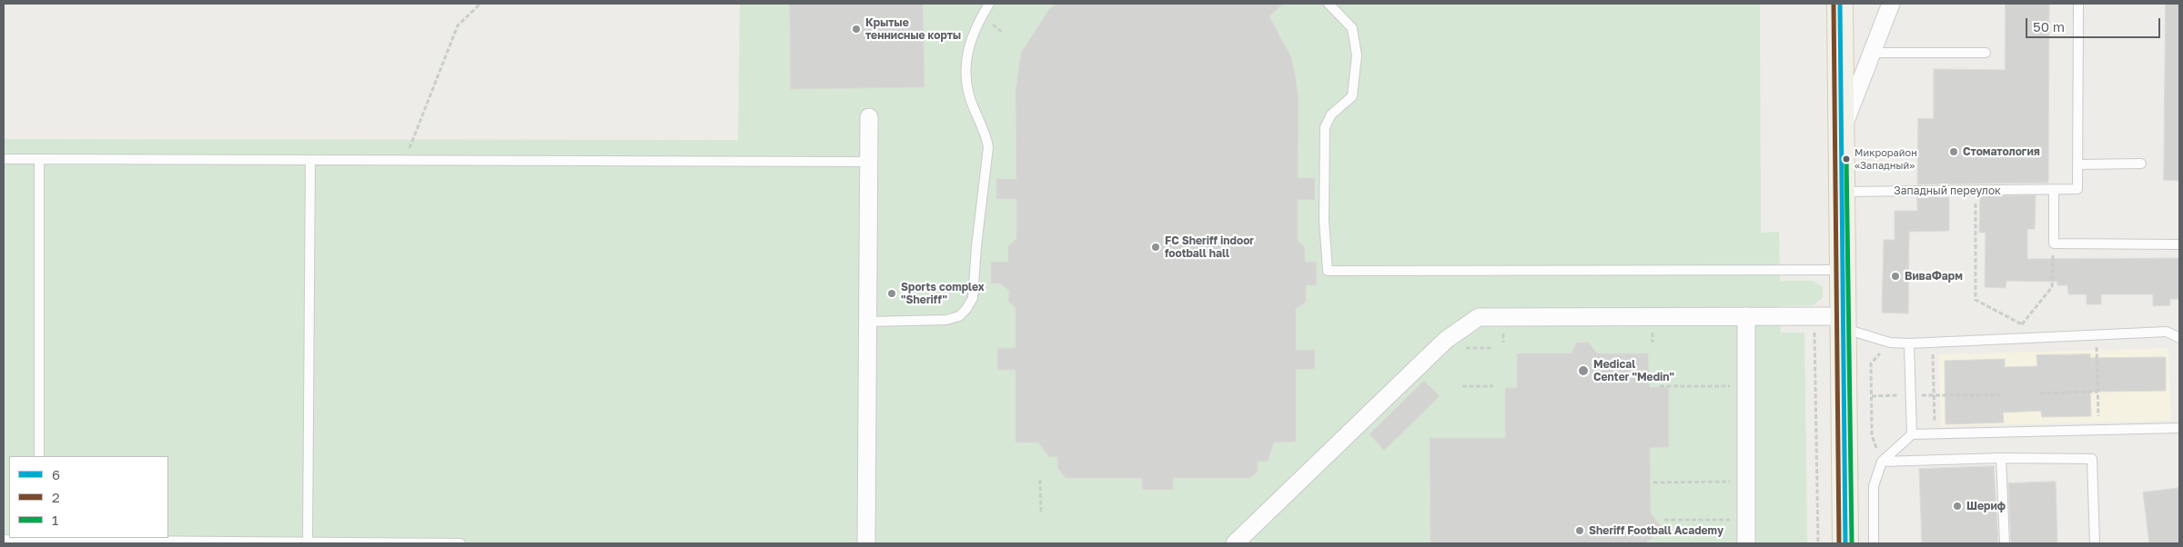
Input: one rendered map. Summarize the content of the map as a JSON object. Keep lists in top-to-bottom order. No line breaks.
{"streets":{"lane":["Западный переулок"]},"places":["Крытые теннисные корты","Стоматология","Микрорайон «Западный»","FC Sheriff indoor football hall","ВиваФарм","Sports complex \"Sheriff\"","Medical Center \"Medin\"","Шериф","Sheriff Football Academy"],"lines":["transit line 6","transit line 2","transit line 1"],"legend":["6","2","1"],"scale_bar":"50 m"}
